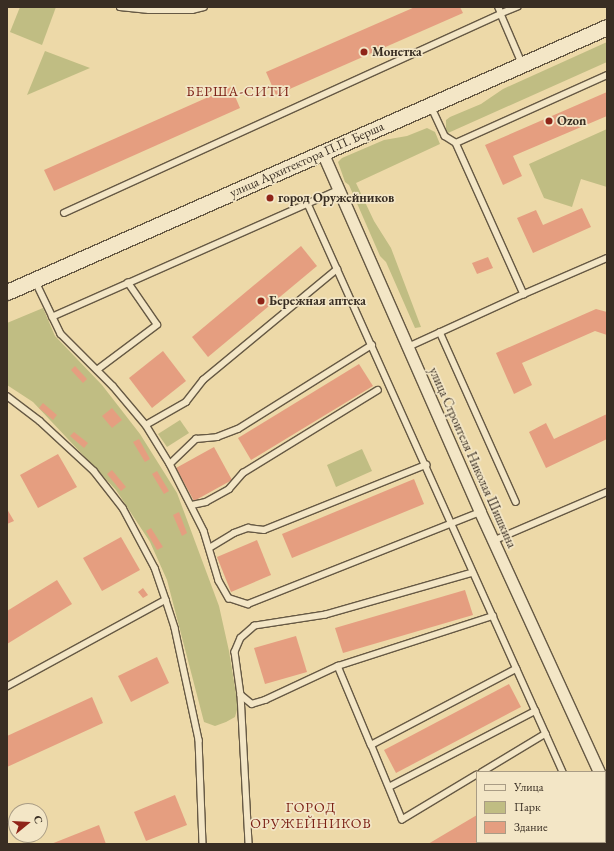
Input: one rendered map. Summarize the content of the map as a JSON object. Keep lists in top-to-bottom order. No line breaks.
{"streets":{"street":["улица Архитектора П.П. Берша","улица Строителя Николая Шишкина"]},"crossings":[["улица Архитектора П.П. Берша","улица Строителя Николая Шишкина"]],"districts":["БЕРША-СИТИ","ГОРОД ОРУЖЕЙНИКОВ"],"places":["Монетка","Ozon","город Оружейников","Бережная аптека"],"legend":["Улица","Парк","Здание"],"north":"right"}
